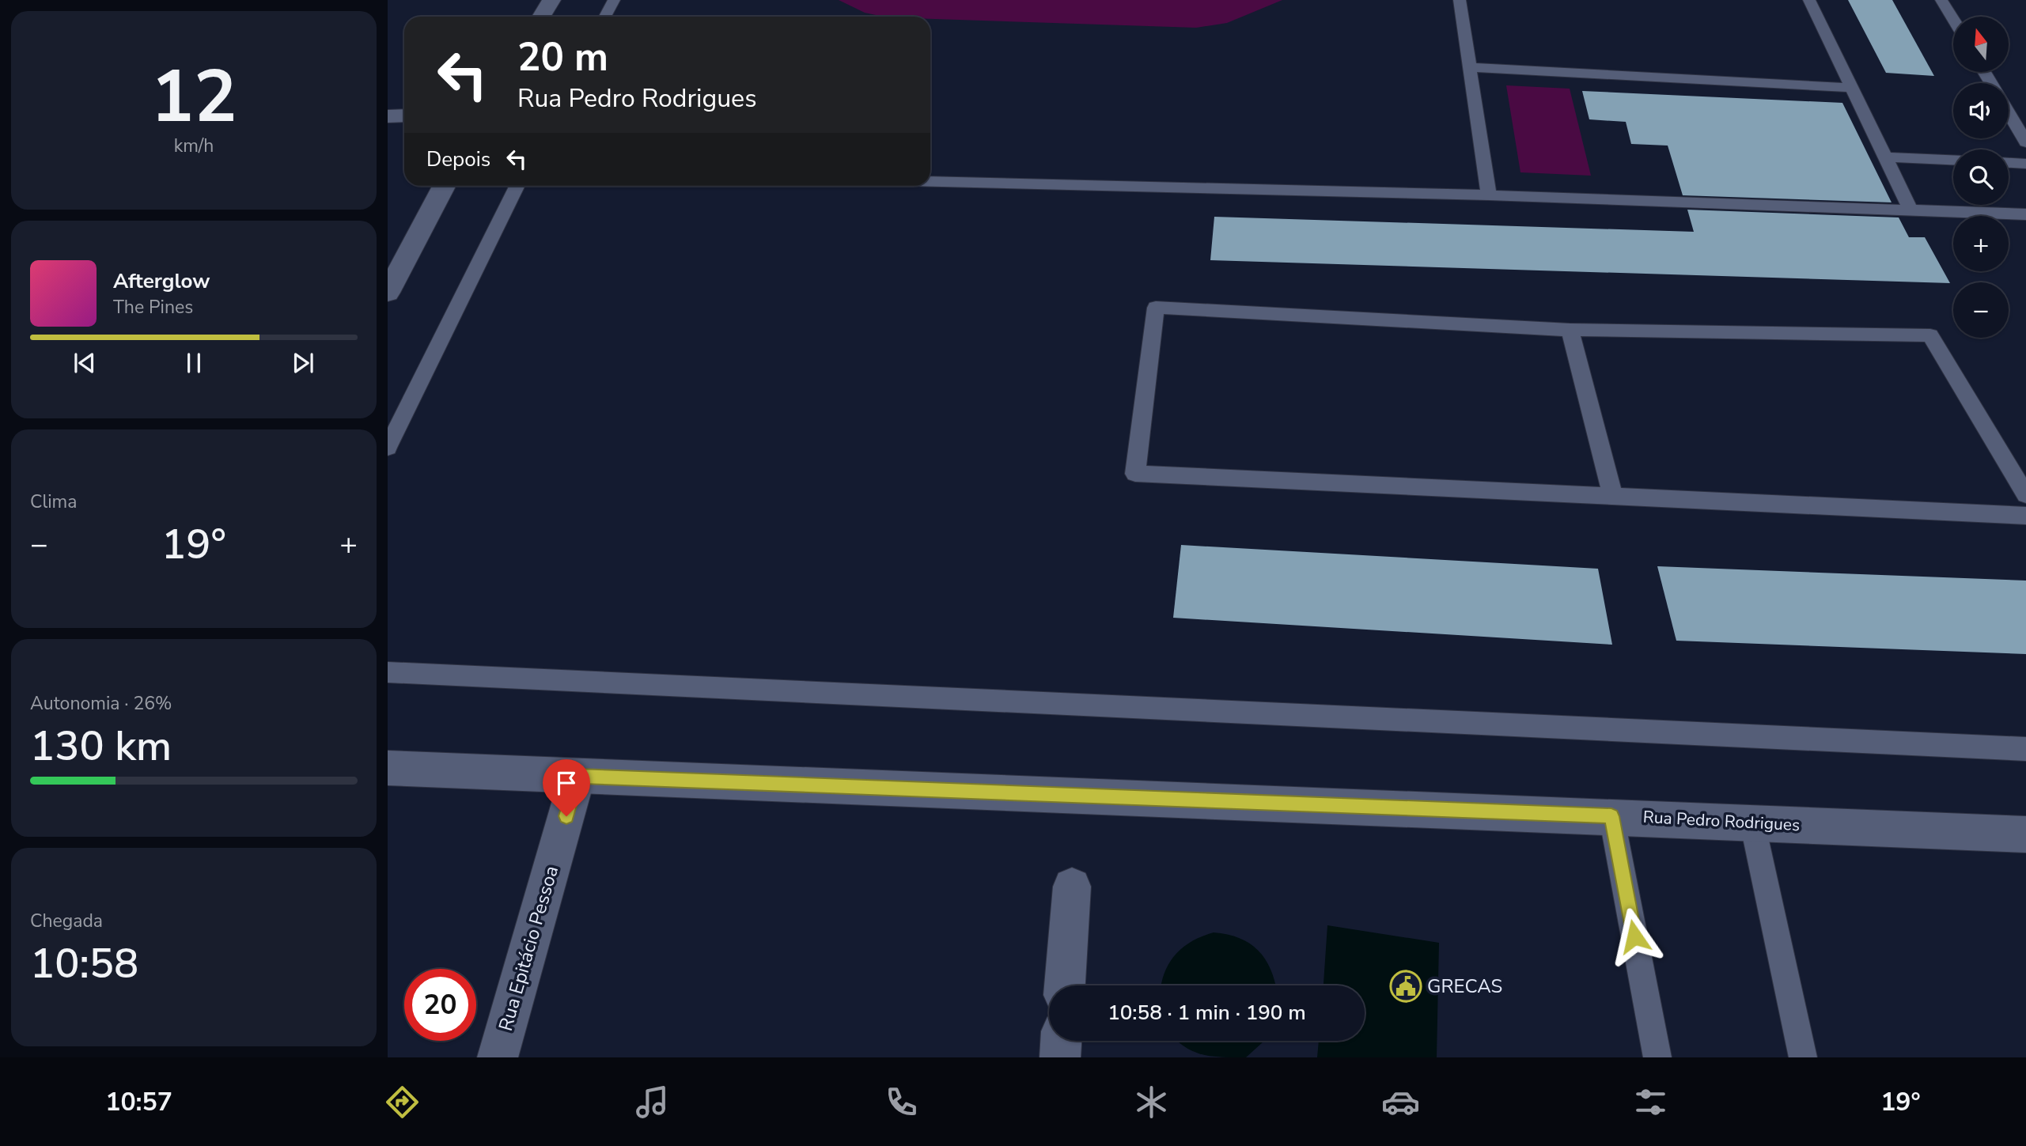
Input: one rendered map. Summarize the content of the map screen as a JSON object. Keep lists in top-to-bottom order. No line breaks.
{"streets":{"main road":["Rua Pedro Rodrigues","Rua Epitácio Pessoa"]},"crossings":[["Rua Pedro Rodrigues","Rua Epitácio Pessoa"]],"places":{"public building":["GRECAS"]},"north":"top","page":{"tile":[["12","km/h"],"Clima",["Autonomia · 26%","130 km"],["Chegada","10:58"]],"map_buttons":["+","−"],"turn":["20 m","Rua Pedro Rodrigues"],"then":"Depois","song":["Afterglow","The Pines"],"heat":["−","19°","+"],"limit":"20","trip":"10:58 · 1 min · 190 m","tabs":["10:57","19°"]}}
